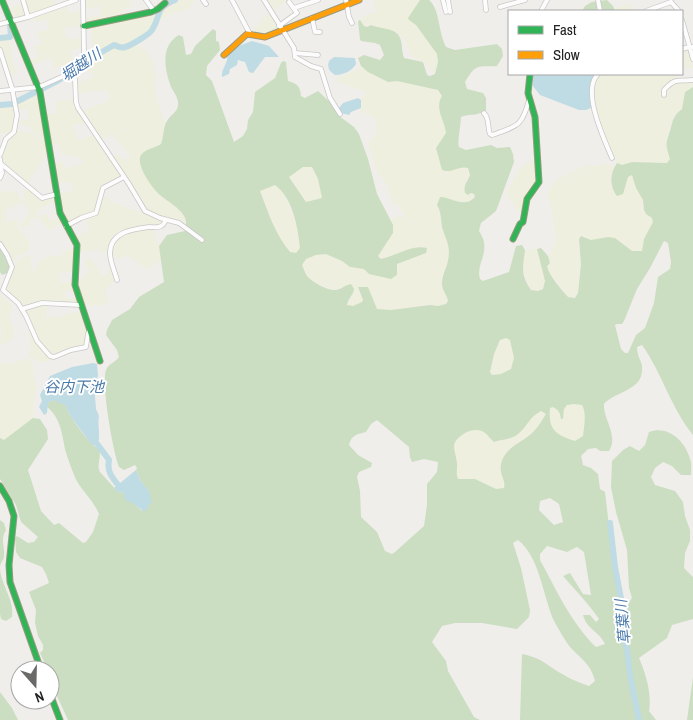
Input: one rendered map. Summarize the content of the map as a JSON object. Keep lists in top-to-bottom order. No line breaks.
{"water":["堀越川","谷内下池","草葉川"],"legend":["Fast","Slow"],"north":"bottom"}
